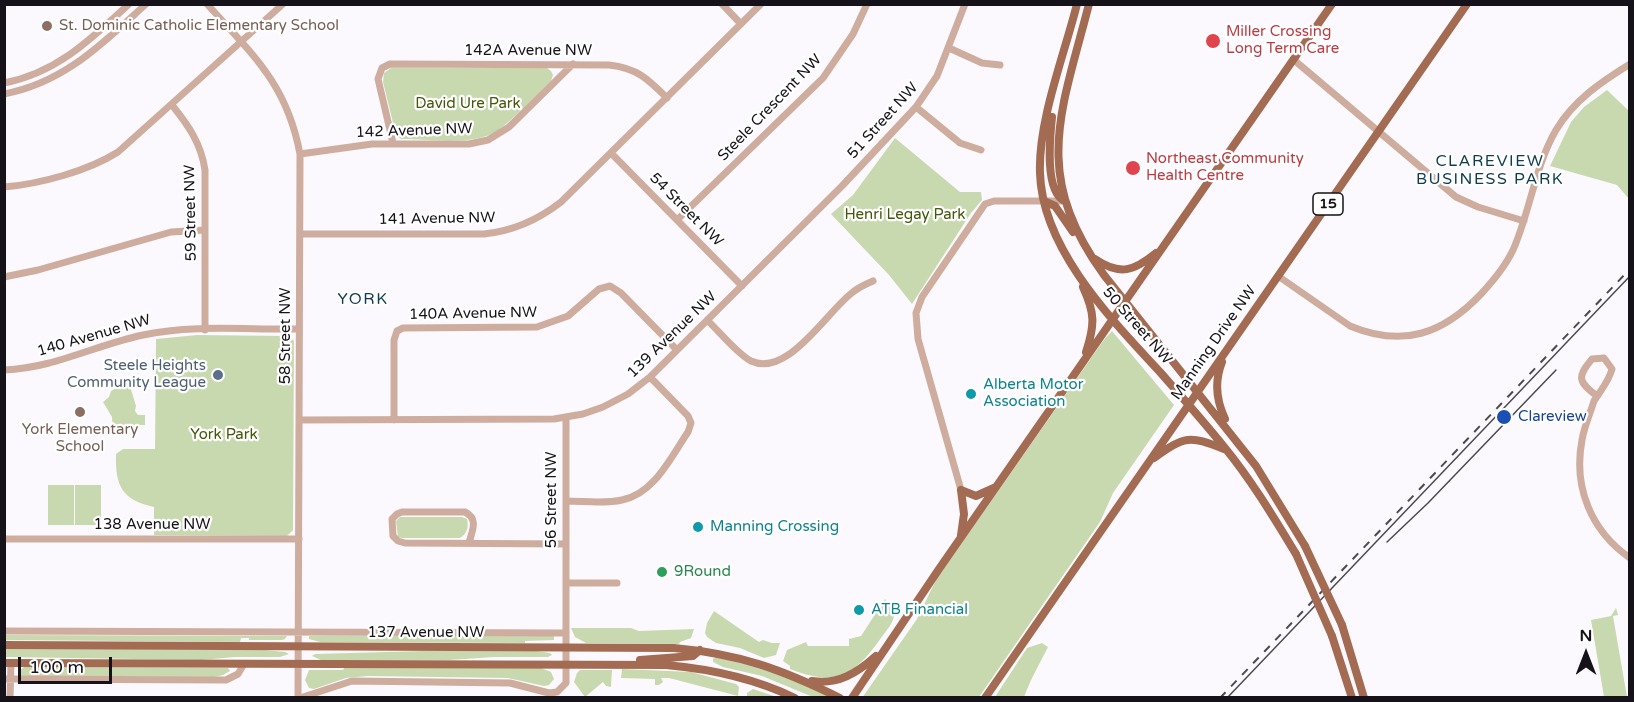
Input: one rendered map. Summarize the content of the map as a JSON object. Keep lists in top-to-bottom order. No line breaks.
{"streets":{"main road":["15","50 Street NW","Manning Drive NW","137 Avenue NW"],"street":["142A Avenue NW","Steele Crescent NW","51 Street NW","142 Avenue NW","54 Street NW","59 Street NW","141 Avenue NW","140A Avenue NW","139 Avenue NW","140 Avenue NW","58 Street NW","56 Street NW","138 Avenue NW"]},"crossings":[["142A Avenue NW","142 Avenue NW"],["142A Avenue NW","141 Avenue NW"],["Steele Crescent NW","54 Street NW"],["51 Street NW","139 Avenue NW"],["142 Avenue NW","58 Street NW"],["54 Street NW","141 Avenue NW"],["54 Street NW","139 Avenue NW"],["59 Street NW","140 Avenue NW"],["141 Avenue NW","58 Street NW"],["140A Avenue NW","139 Avenue NW"],["50 Street NW","Manning Drive NW"],["139 Avenue NW","58 Street NW"],["139 Avenue NW","56 Street NW"],["140 Avenue NW","58 Street NW"],["58 Street NW","138 Avenue NW"],["58 Street NW","137 Avenue NW"],["56 Street NW","137 Avenue NW"]],"districts":["CLAREVIEW BUSINESS PARK","YORK"],"parks":["David Ure Park","Henri Legay Park","York Park"],"places":["St. Dominic Catholic Elementary School","Miller Crossing Long Term Care","Northeast Community Health Centre","Steele Heights Community League","Alberta Motor Association","York Elementary School","Clareview","Manning Crossing","9Round","ATB Financial"],"scale_bar":"100 m","north":"top"}
